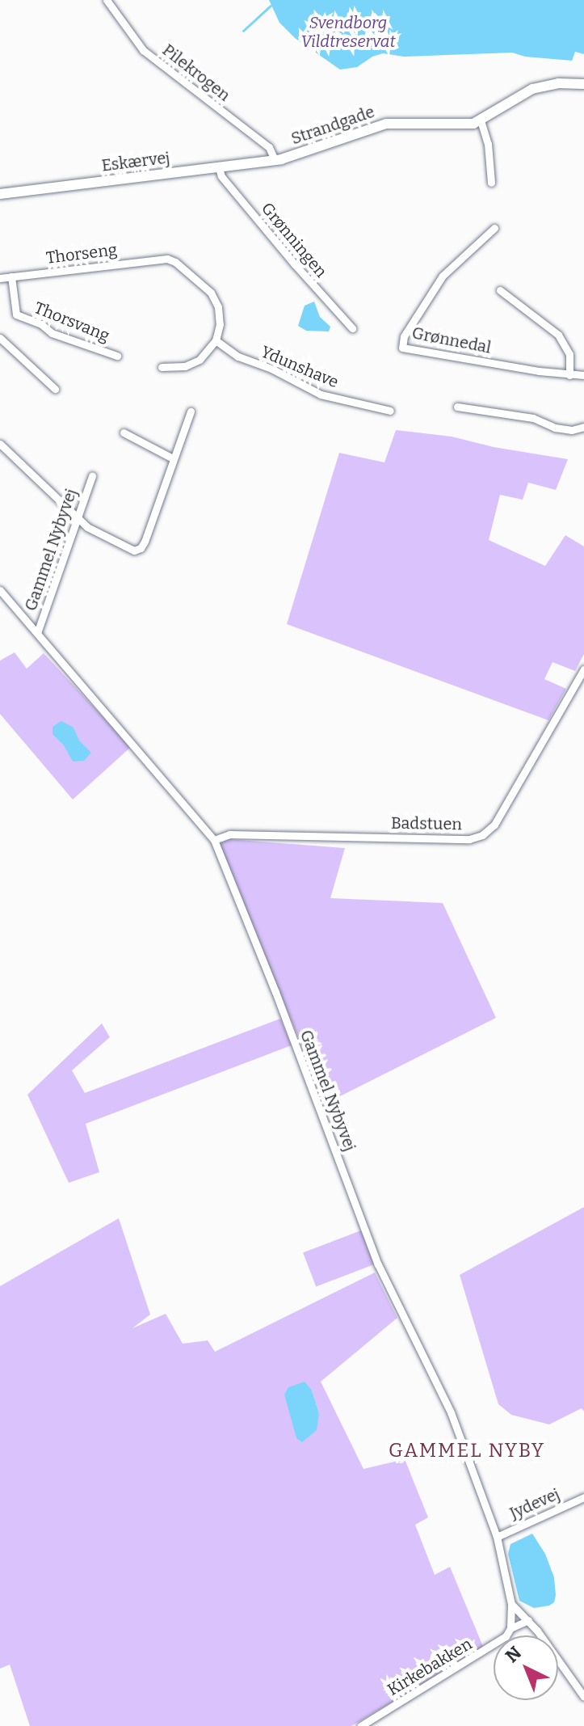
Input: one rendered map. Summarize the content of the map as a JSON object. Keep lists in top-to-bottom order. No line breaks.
{"streets":{"street":["Pilekrogen","Strandgade","Eskærvej","Grønningen","Thorseng","Thorsvang","Grønnedal","Ydunshave","Gammel Nybyvej","Badstuen","Jydevej","Kirkebakken"]},"crossings":[["Pilekrogen","Strandgade"],["Pilekrogen","Eskærvej"],["Strandgade","Eskærvej"],["Eskærvej","Grønningen"],["Thorseng","Thorsvang"],["Thorseng","Ydunshave"],["Gammel Nybyvej","Badstuen"],["Gammel Nybyvej","Jydevej"],["Gammel Nybyvej","Kirkebakken"]],"districts":["GAMMEL NYBY"],"parks":["Svendborg Vildtreservat"],"north":"top left"}
